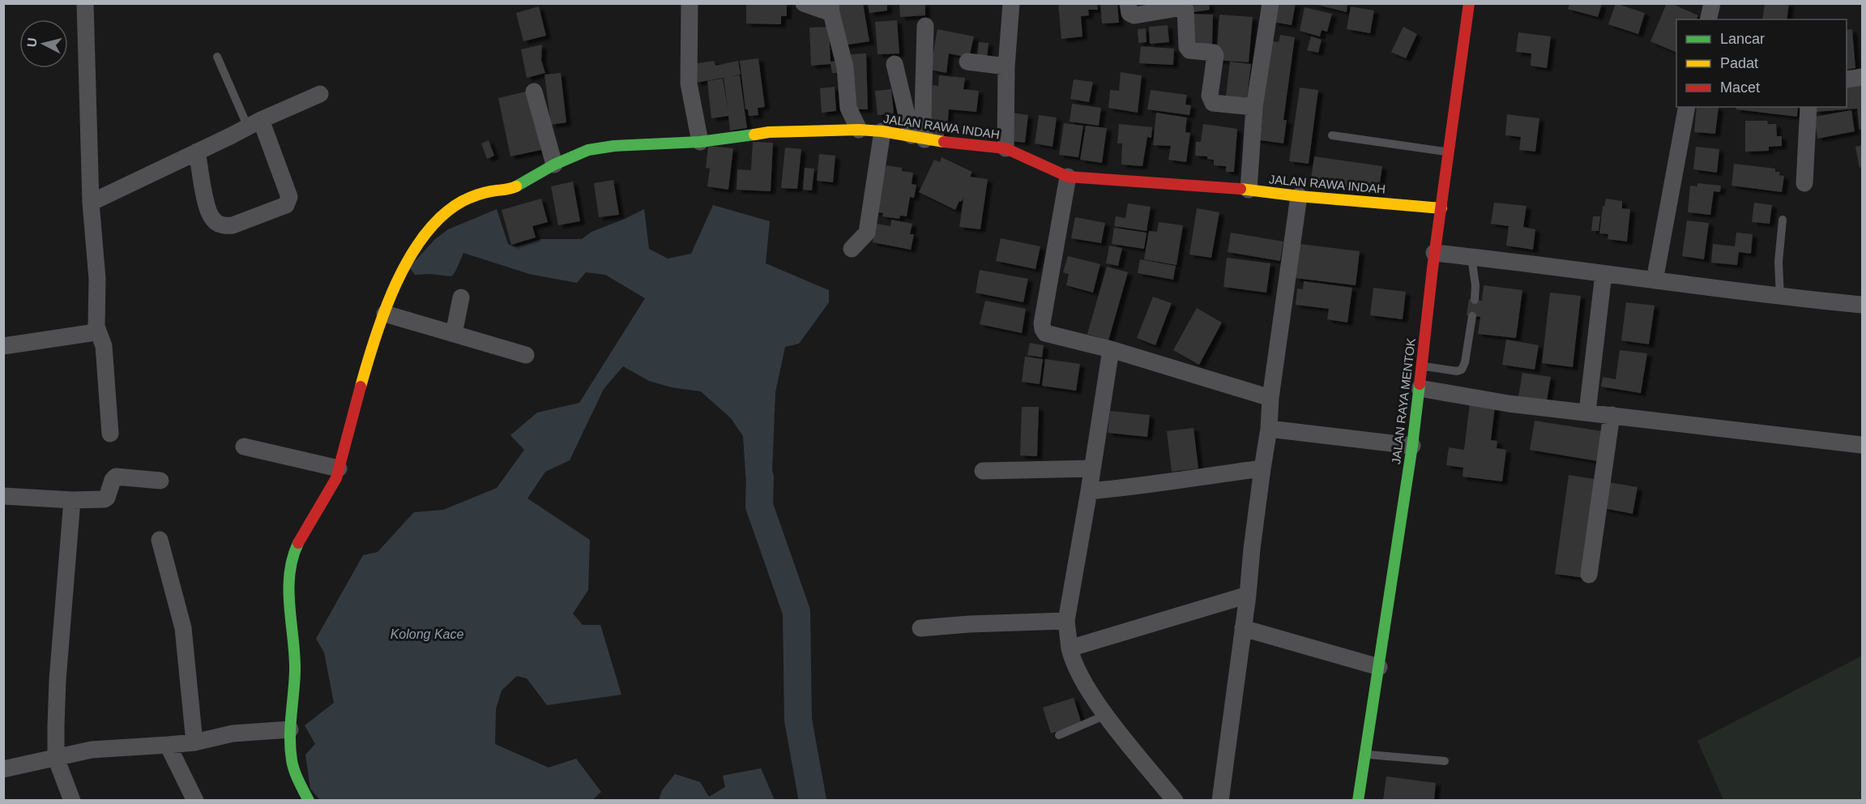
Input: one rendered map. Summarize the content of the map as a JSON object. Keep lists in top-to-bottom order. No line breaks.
{"streets":{"main road":["JALAN RAWA INDAH","JALAN RAYA MENTOK"]},"crossings":[["JALAN RAWA INDAH","JALAN RAYA MENTOK"]],"water":["Kolong Kace"],"legend":["Lancar","Padat","Macet"],"north":"left"}
